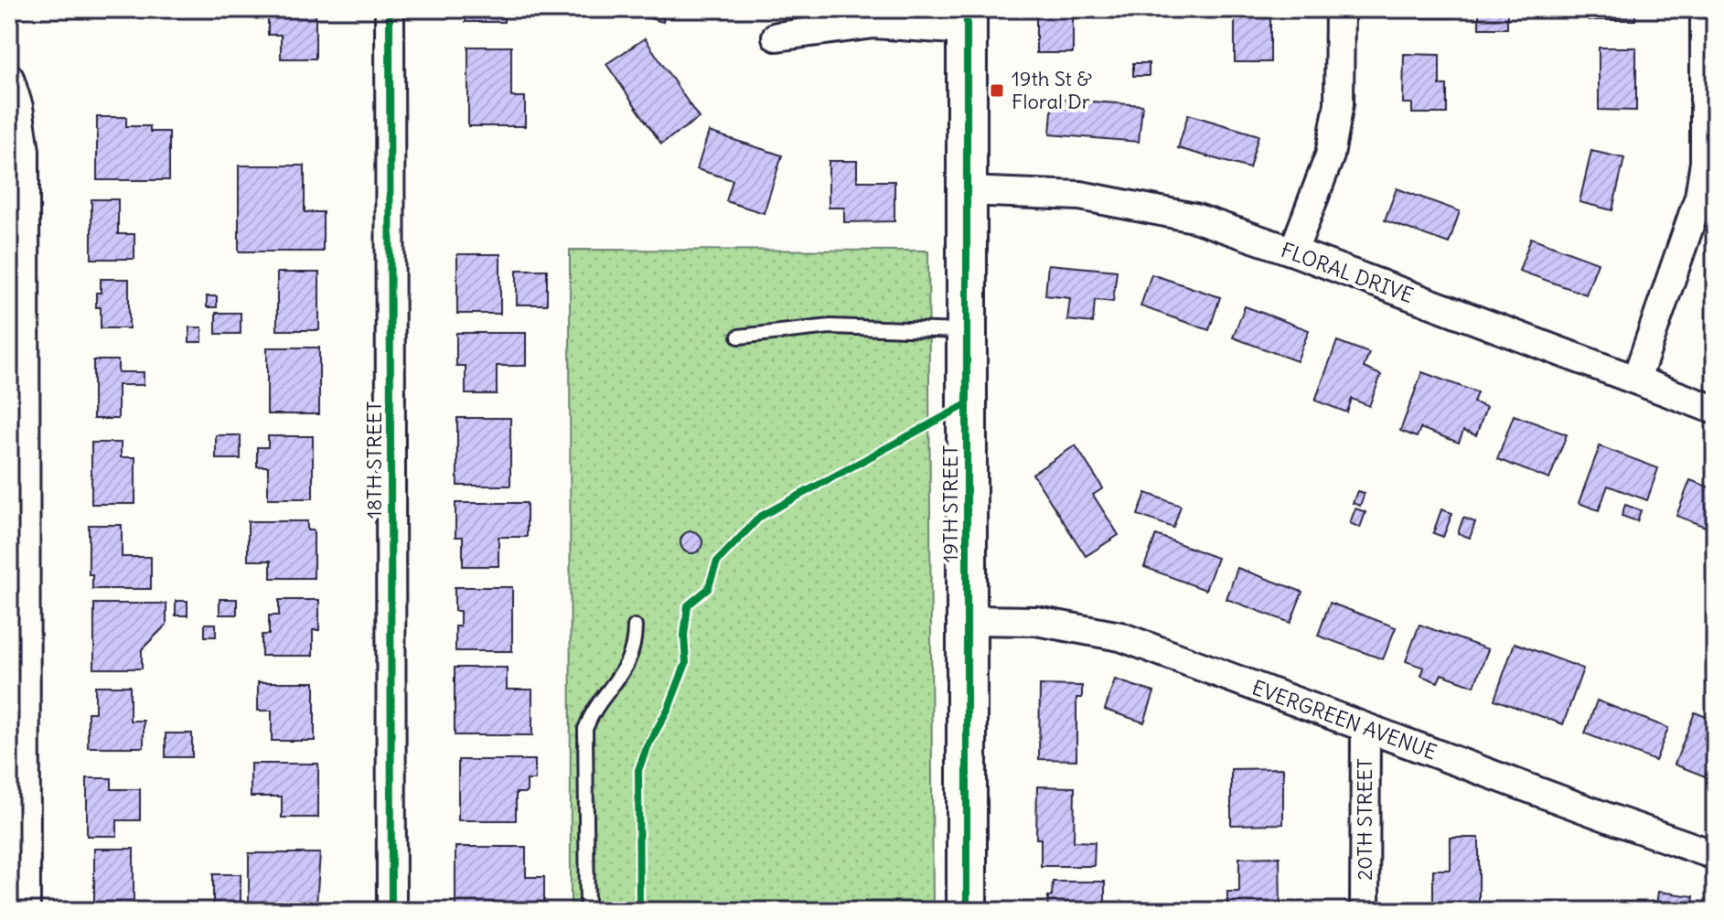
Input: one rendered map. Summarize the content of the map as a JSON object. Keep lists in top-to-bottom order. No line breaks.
{"streets":{"street":["FLORAL DRIVE","18TH STREET","19TH STREET","EVERGREEN AVENUE","20TH STREET"]},"crossings":[["FLORAL DRIVE","19TH STREET"],["19TH STREET","EVERGREEN AVENUE"],["EVERGREEN AVENUE","20TH STREET"]],"places":{"transit":["19th St & Floral Dr"]}}
